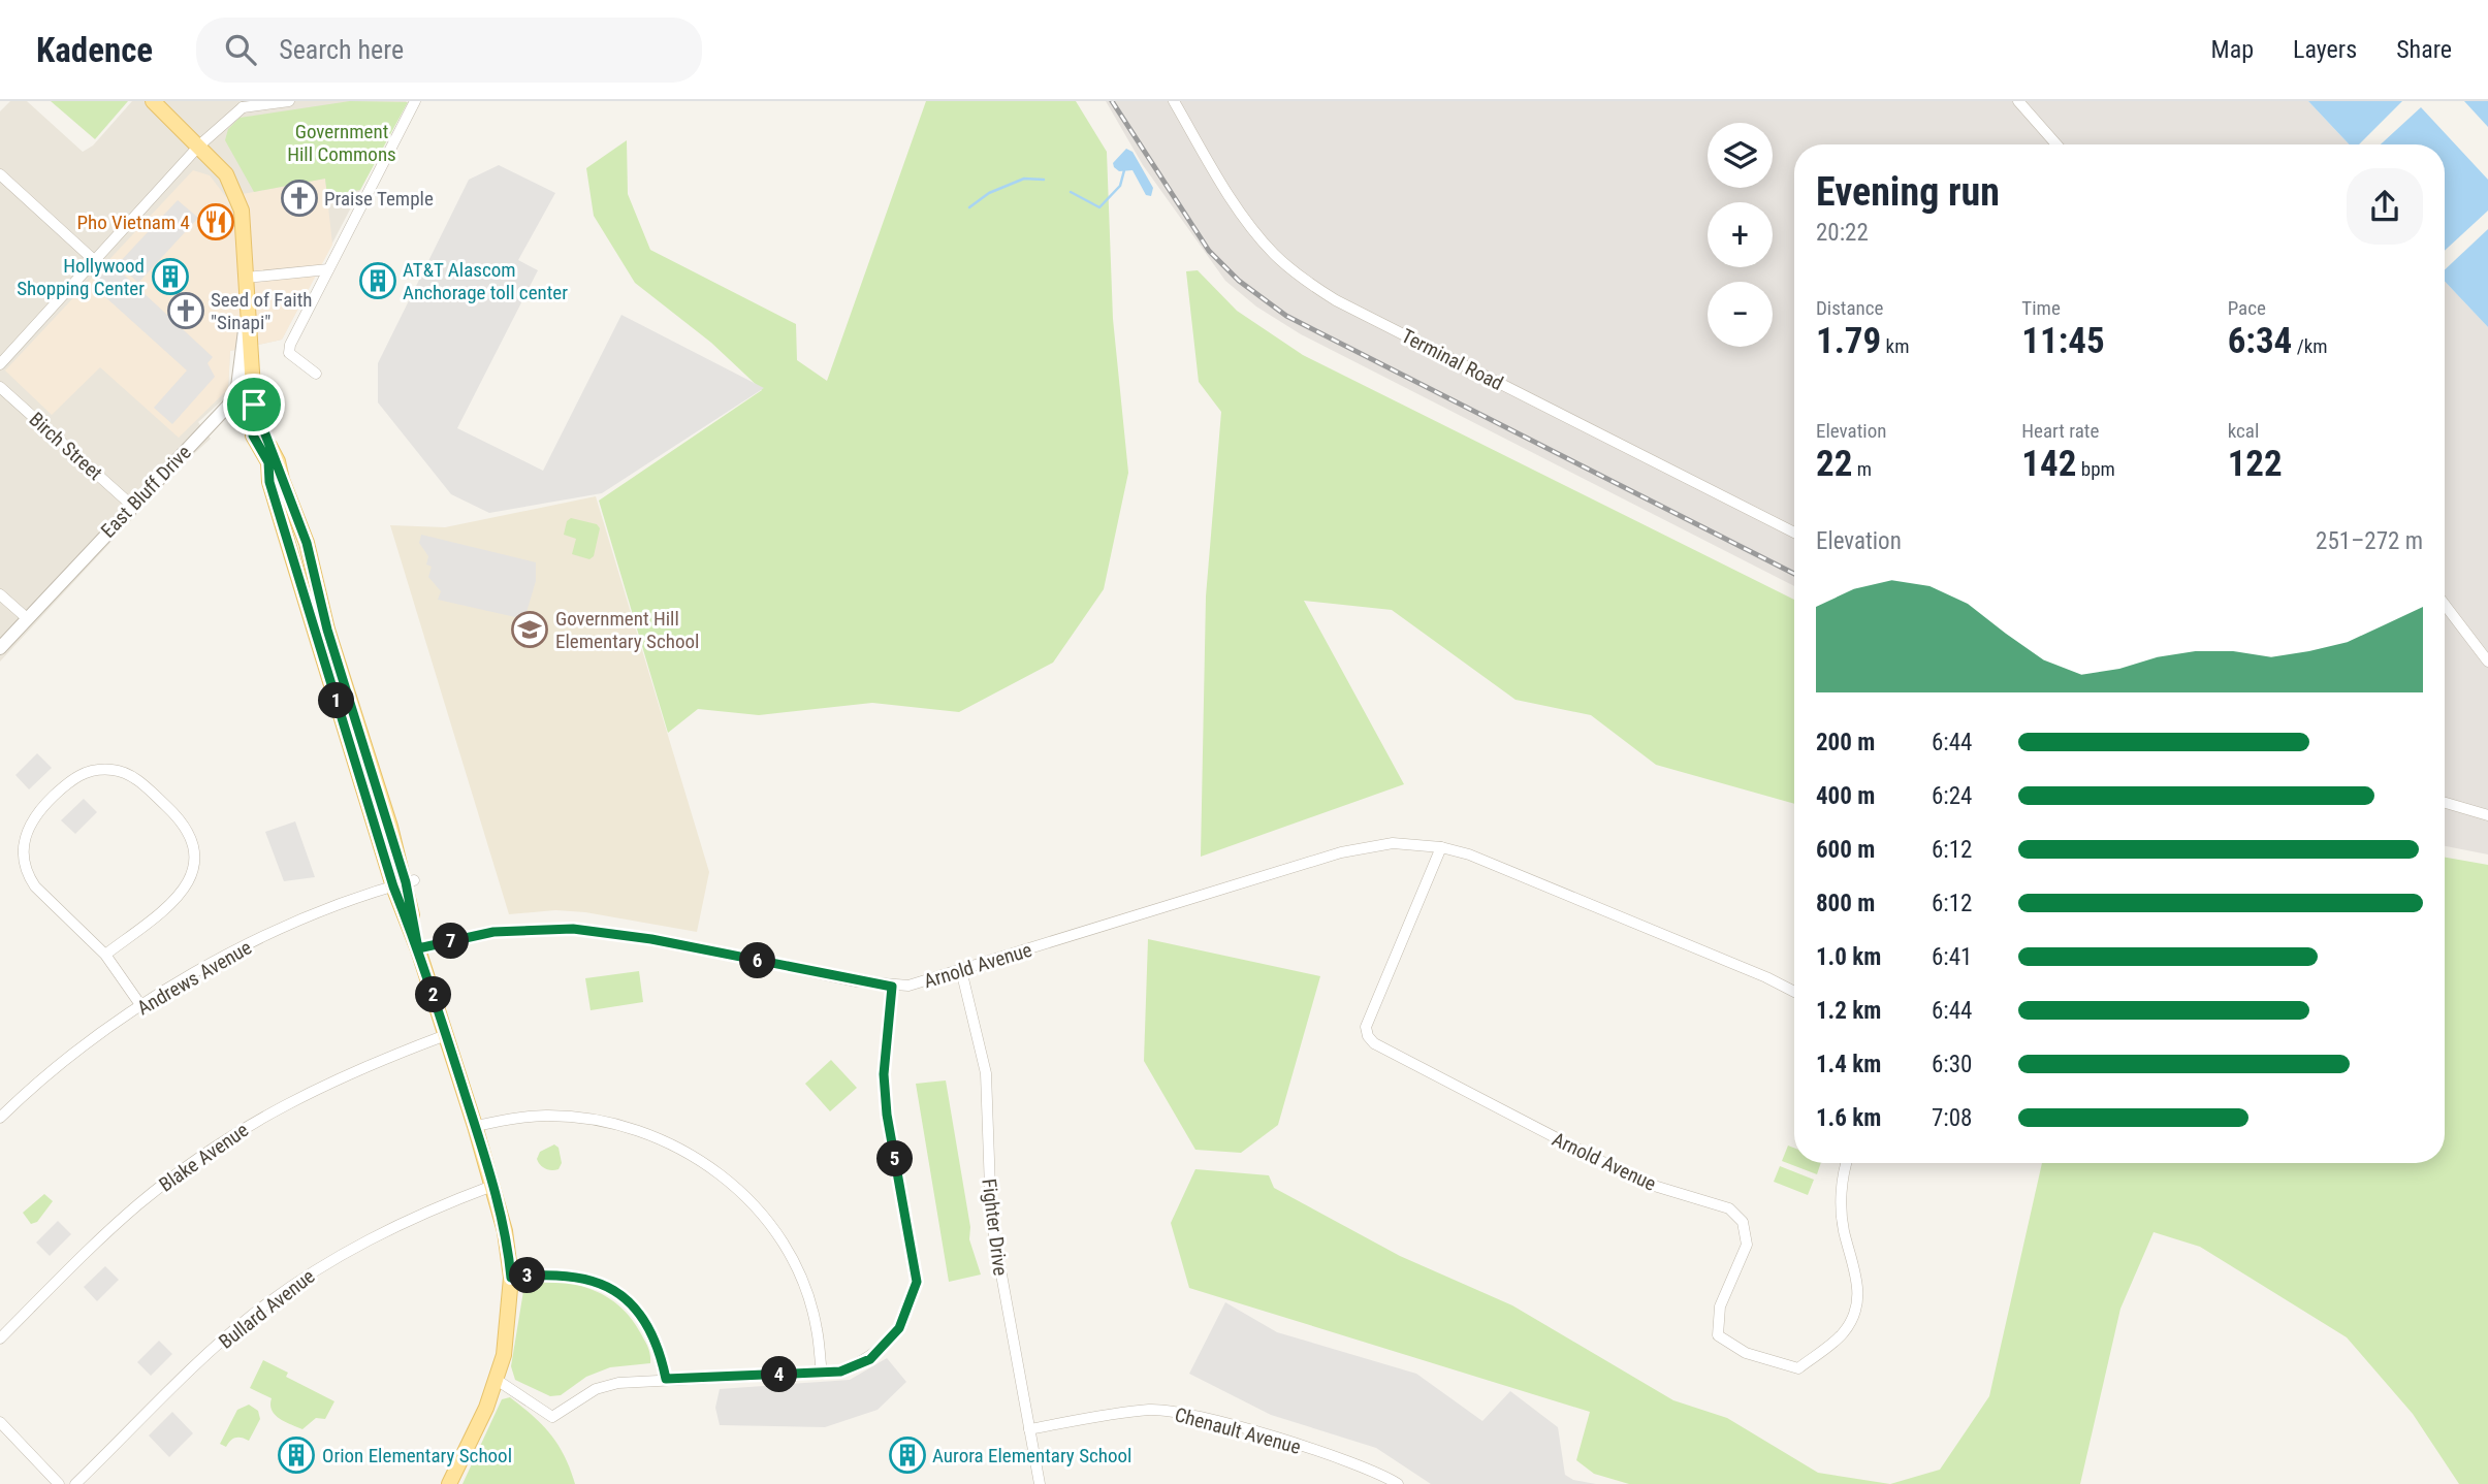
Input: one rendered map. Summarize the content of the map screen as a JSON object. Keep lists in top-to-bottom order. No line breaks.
{"streets":{"street":["Terminal Road","Birch Street","East Bluff Drive","Arnold Avenue","Andrews Avenue","Blake Avenue","Fighter Drive","Bullard Avenue","Chenault Avenue"]},"crossings":[["Birch Street","East Bluff Drive"],["Arnold Avenue","Fighter Drive"],["Fighter Drive","Chenault Avenue"]],"parks":["Government Hill Commons"],"places":{"church":["Praise Temple","Seed of Faith \"Sinapi\""],"restaurant":["Pho Vietnam 4"],"building":["Hollywood Shopping Center","AT&T Alascom Anchorage toll center","Orion Elementary School","Aurora Elementary School"],"school or university":["Government Hill Elementary School"]},"page":{"header":"Kadence","search":"Search here","nav":["Map","Layers","Share"],"map_buttons":["+","−"],"heading":["Evening run","20:22"],"stats":[["Distance","1.79 km"],["Time","11:45"],["Pace","6:34 /km"],["Elevation","22 m"],["Heart rate","142 bpm"],["kcal","122"]],"chart":["Elevation","251–272 m"],"pins":["1","7","6","2","5","3","4"],"list":[{"name":"200 m","note":"6:44"},{"name":"400 m","note":"6:24"},{"name":"600 m","note":"6:12"},{"name":"800 m","note":"6:12"},{"name":"1.0 km","note":"6:41"},{"name":"1.2 km","note":"6:44"},{"name":"1.4 km","note":"6:30"},{"name":"1.6 km","note":"7:08"}]}}
